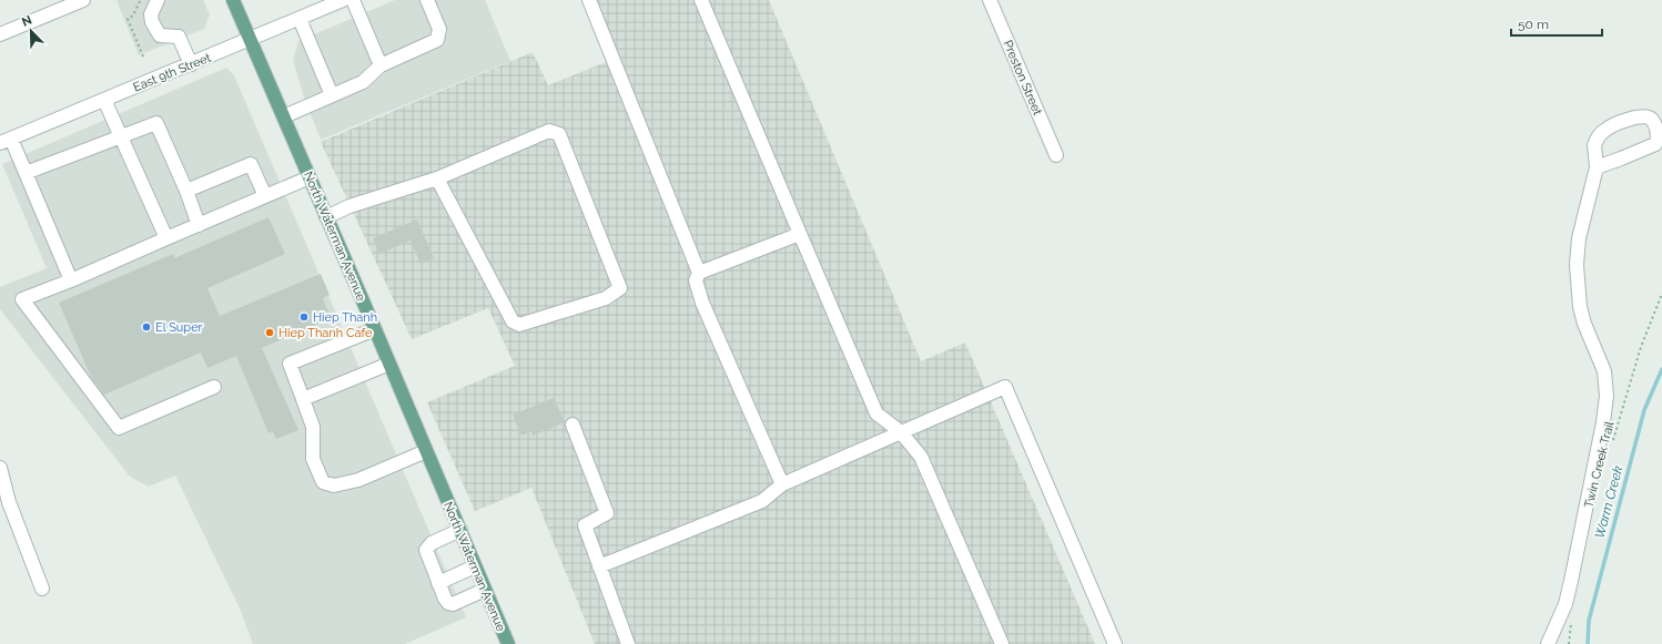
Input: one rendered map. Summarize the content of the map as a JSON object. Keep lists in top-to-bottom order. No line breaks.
{"streets":{"main road":["North Waterman Avenue"],"street":["East 9th Street","Preston Street"],"path":["Twin Creek Trail"]},"crossings":[["East 9th Street","North Waterman Avenue"]],"water":["Warm Creek"],"places":["Hiep Thanh","El Super","Hiep Thanh Cafe"],"scale_bar":"50 m","north":"top left"}
